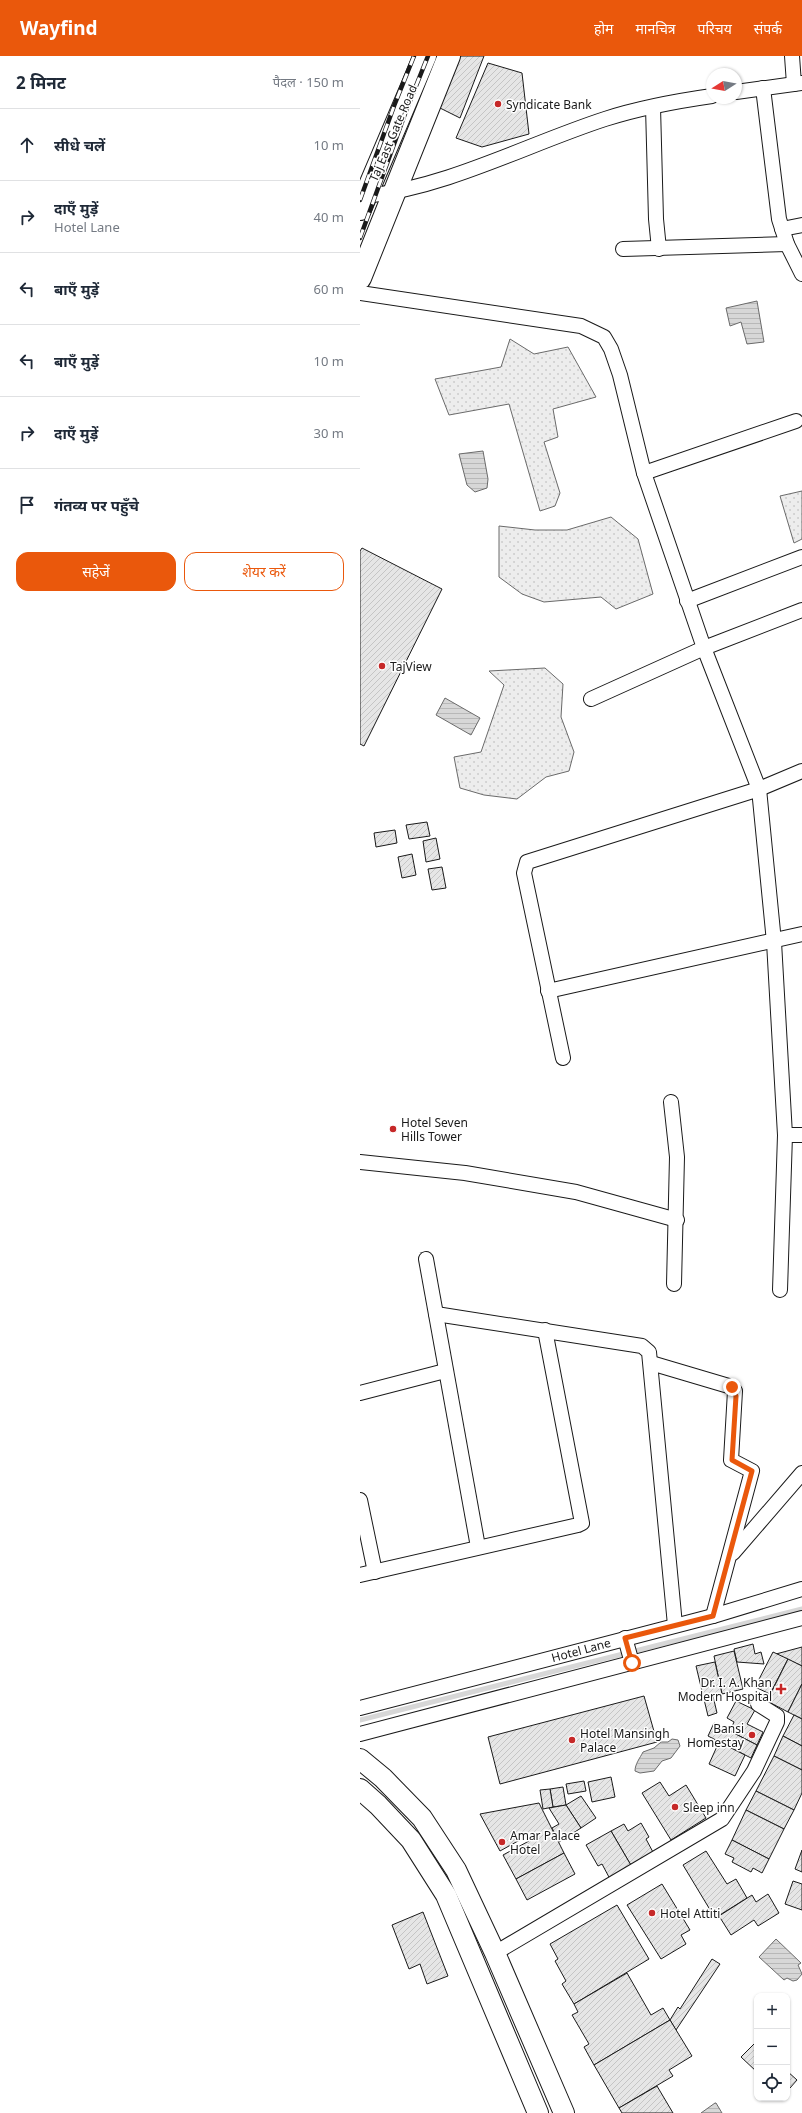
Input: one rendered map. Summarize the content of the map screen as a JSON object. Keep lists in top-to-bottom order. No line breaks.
{"streets":{"main road":["Taj East Gate Road"],"street":["Hotel Lane"]},"places":{"other":["Syndicate Bank","TajView","Hotel Seven Hills Tower","Bansi Homestay","Hotel Mansingh Palace","Sleep inn","Amar Palace Hotel","Hotel Attiti"],"health":["Dr. I. A. Khan Modern Hospital"]},"north":"left","page":{"header":"Wayfind","nav":["होम","मानचित्र","परिचय","संपर्क"],"heading":["2 मिनट","पैदल · 150 m"],"list":[["सीधे चलें","10 m"],["दाएँ मुड़ें","Hotel Lane","40 m"],["बाएँ मुड़ें","60 m"],["बाएँ मुड़ें","10 m"],["दाएँ मुड़ें","30 m"],"गंतव्य पर पहुँचे"],"buttons":["सहेजें","शेयर करें"],"map_buttons":["+","−"]}}
